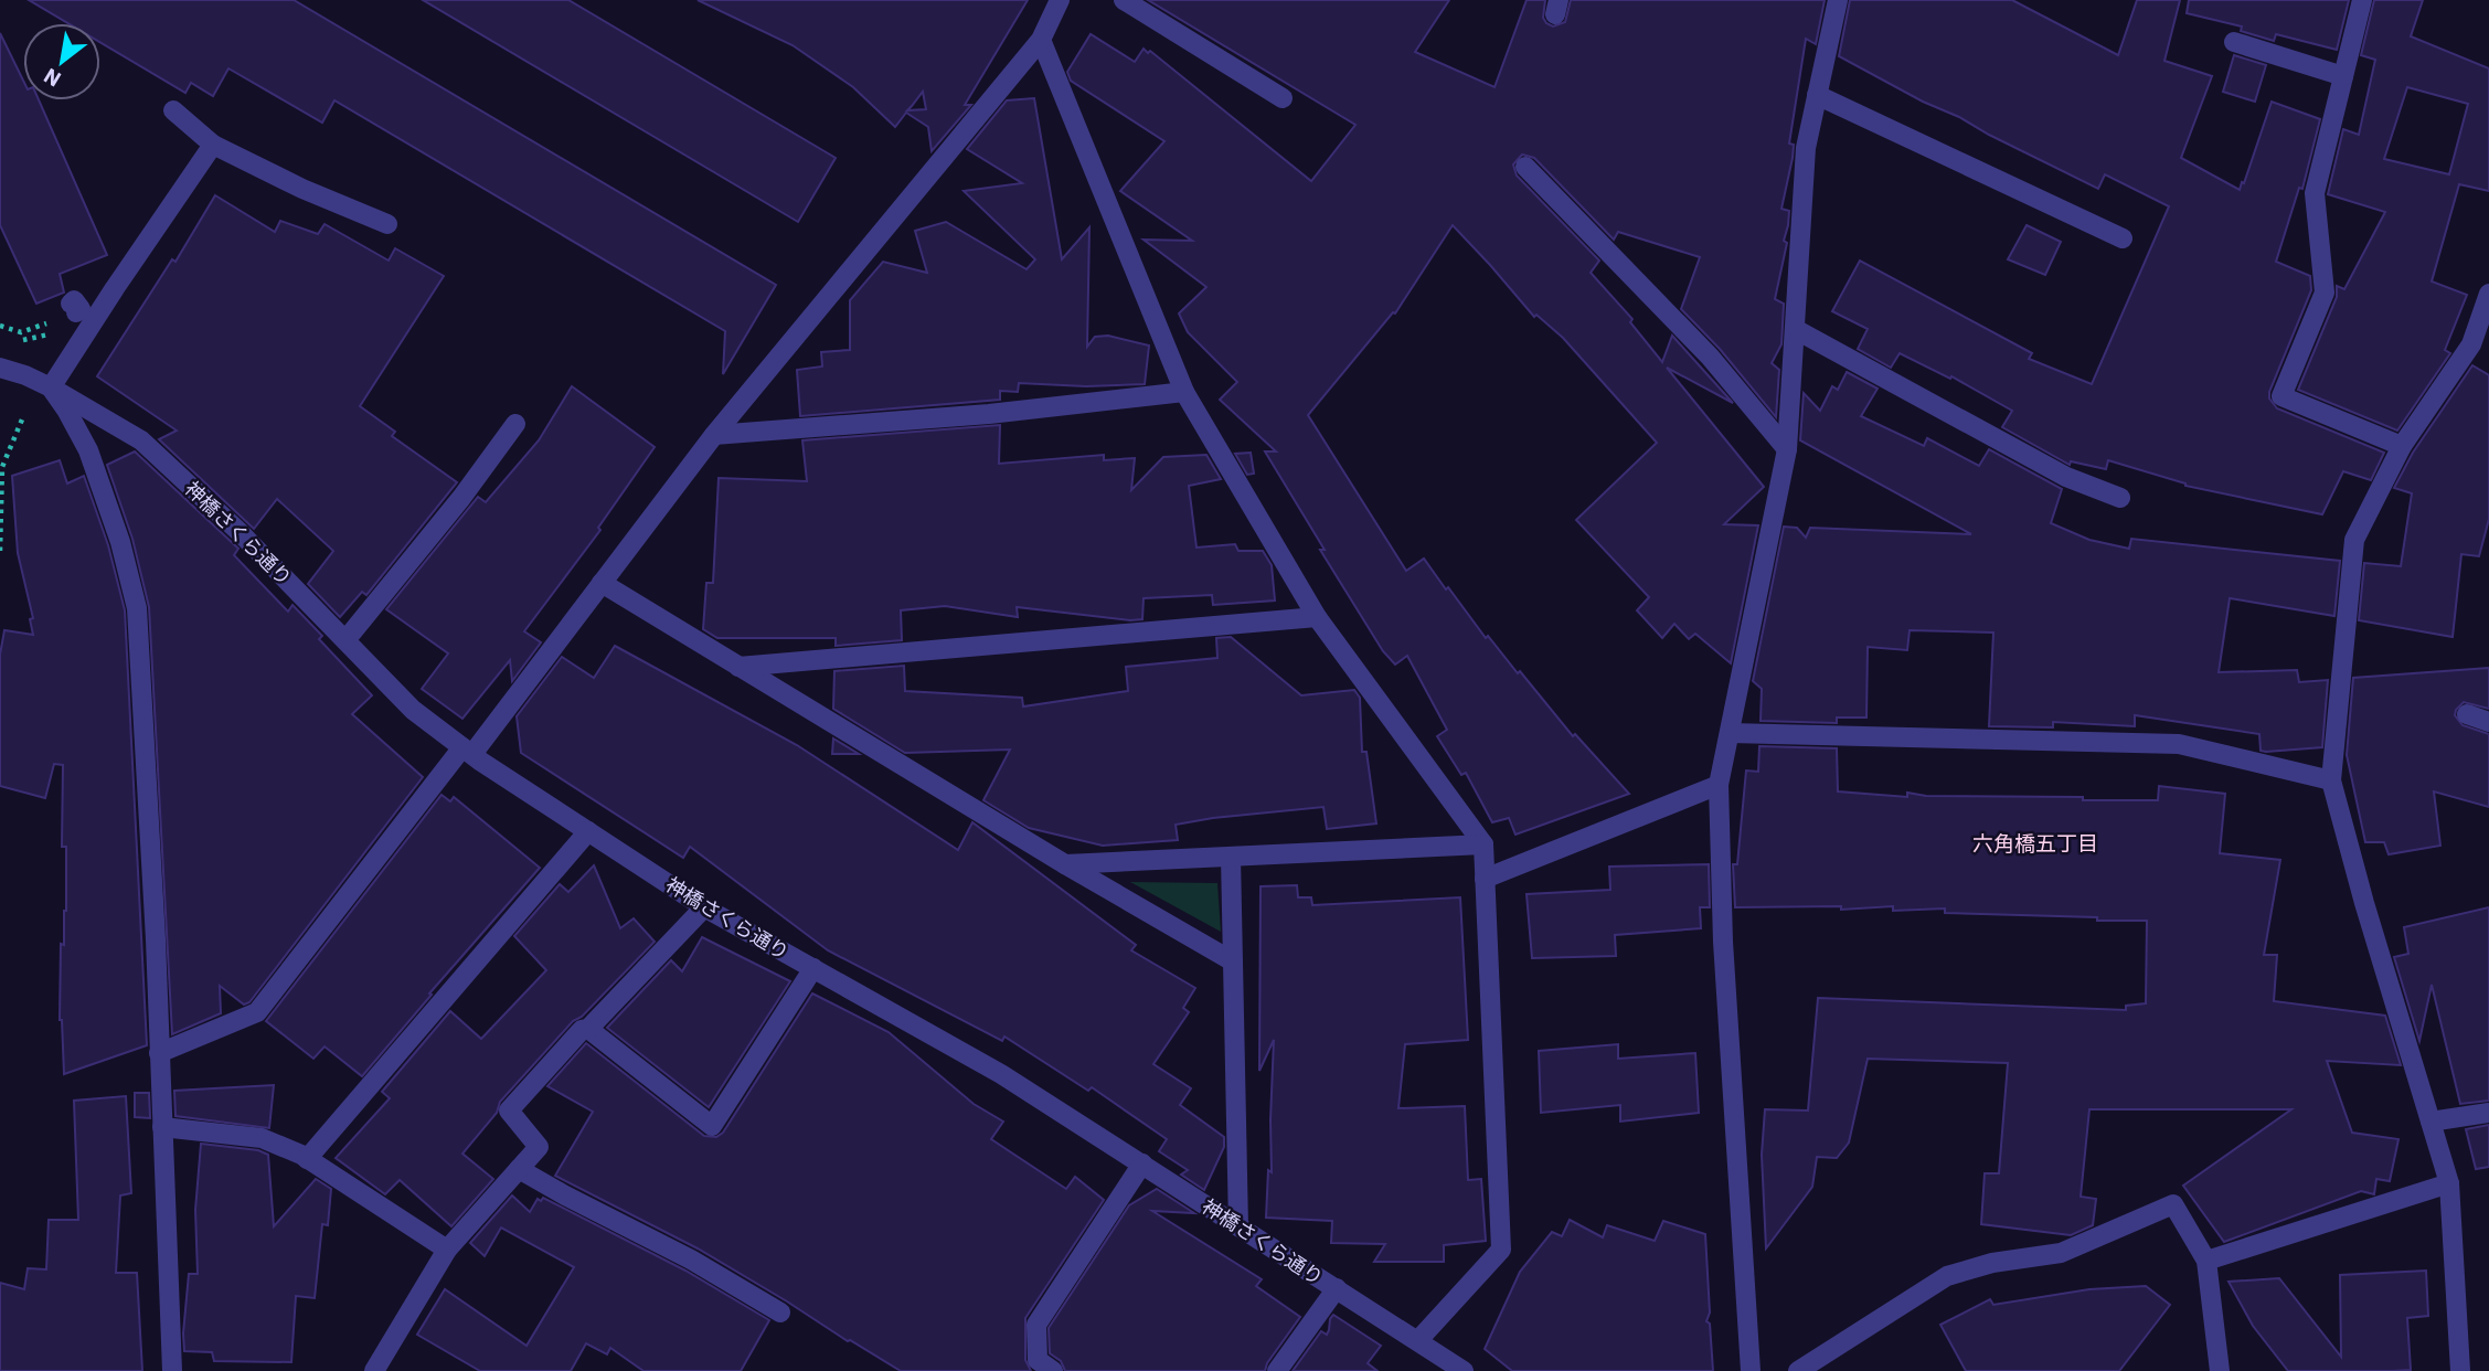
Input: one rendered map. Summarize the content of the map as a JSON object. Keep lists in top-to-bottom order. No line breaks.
{"streets":{"street":["神橋さくら通り"]},"districts":["六角橋五丁目"],"north":"bottom left"}
